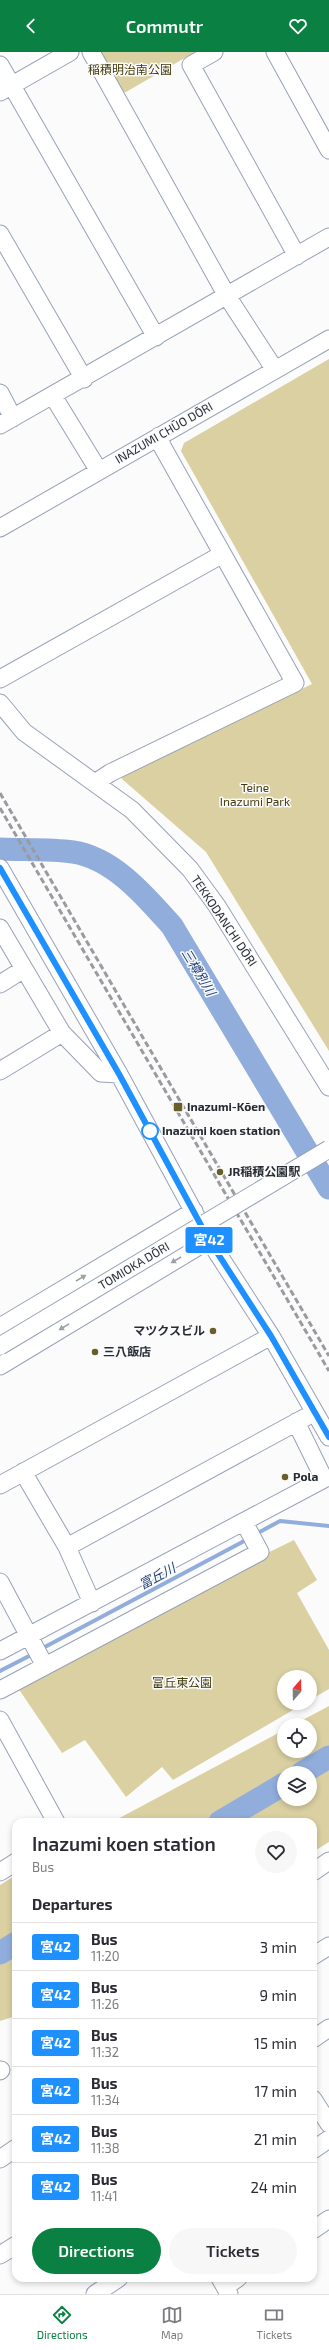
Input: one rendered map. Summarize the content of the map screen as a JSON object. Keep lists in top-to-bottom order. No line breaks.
{"streets":{"street":["INAZUMI CHŪO DŌRI","TEKKODANCHI DŌRI","TOMIOKA DŌRI"]},"water":["三樽別川","富丘川"],"parks":["稲積明治南公園","Teine Inazumi Park","富丘東公園"],"places":{"transit":["Inazumi-Kōen"],"other":["Inazumi koen station","JR稲積公園駅","マツクスビル","三八飯店","Pola"]},"lines":["bus line 宮42"],"north":"top","page":{"header":"Commutr","on_map":"宮42","heading":[["Inazumi koen station","Bus"],"Departures"],"list":[{"mark":"宮42","name":"Bus","note":"11:20","value":"3 min"},{"mark":"宮42","name":"Bus","note":"11:26","value":"9 min"},{"mark":"宮42","name":"Bus","note":"11:32","value":"15 min"},{"mark":"宮42","name":"Bus","note":"11:34","value":"17 min"},{"mark":"宮42","name":"Bus","note":"11:38","value":"21 min"},{"mark":"宮42","name":"Bus","note":"11:41","value":"24 min"}],"buttons":["Directions","Tickets"],"tabs":["Directions","Map","Tickets"]}}
